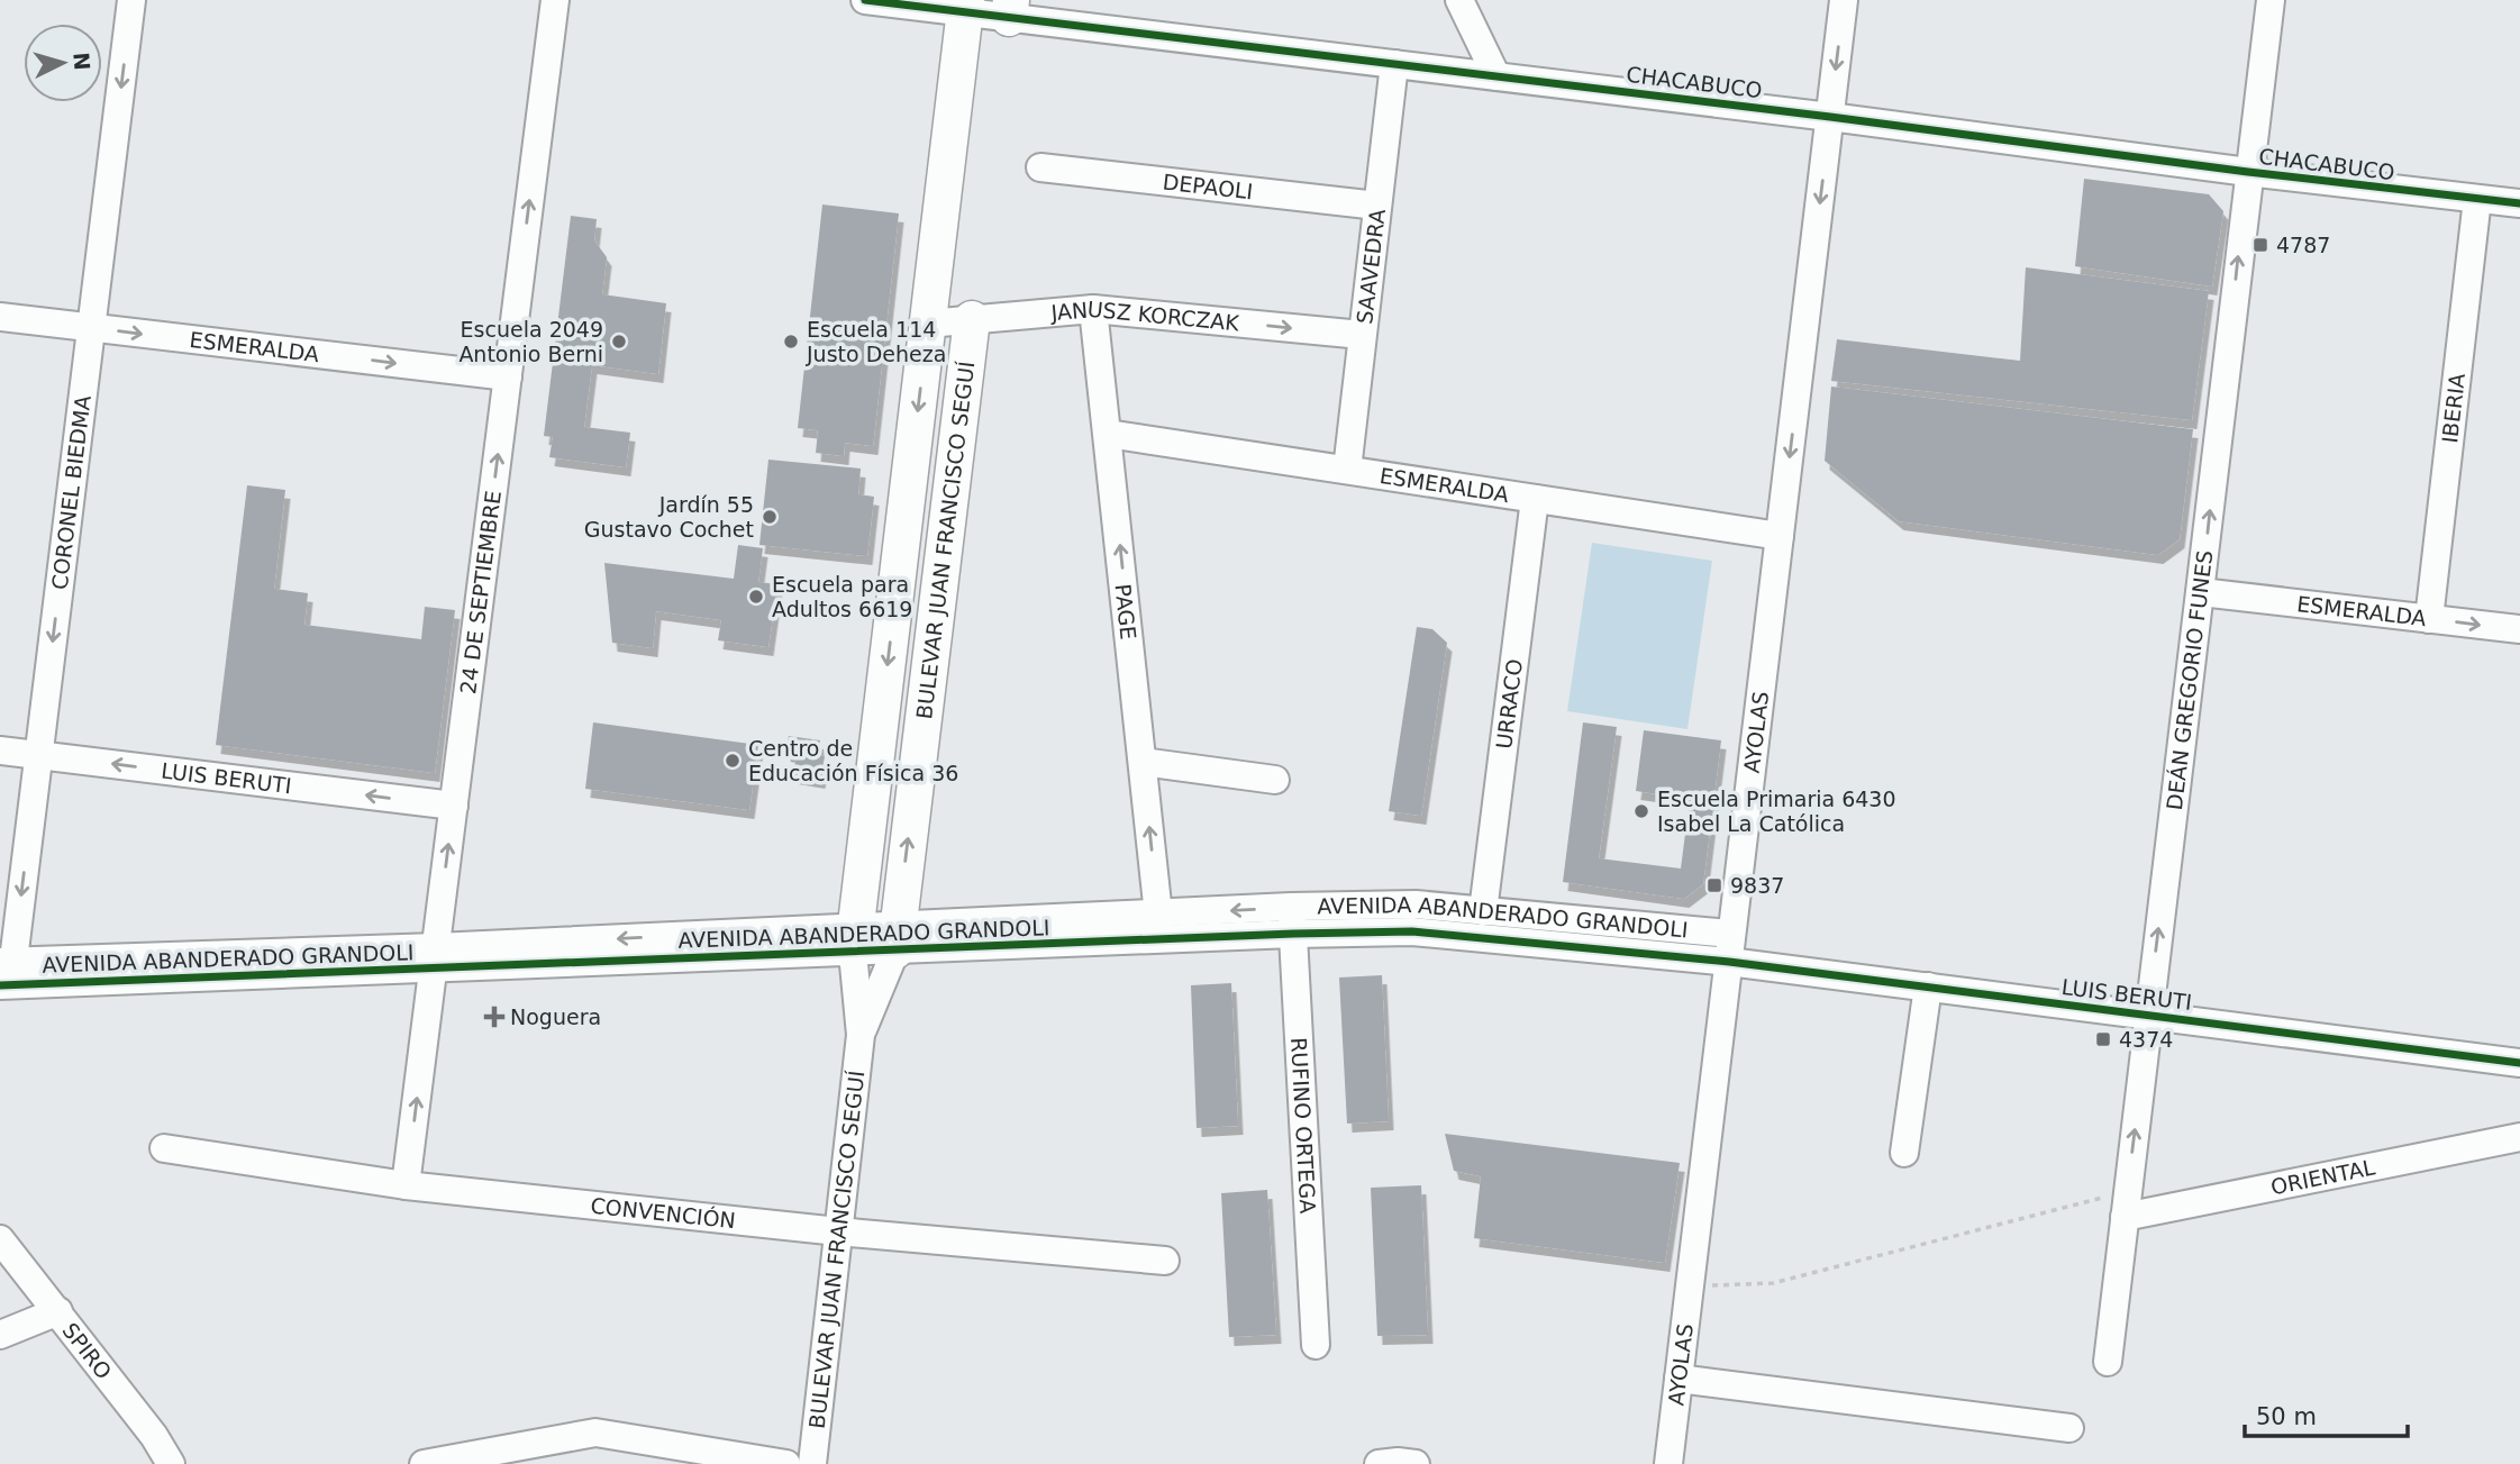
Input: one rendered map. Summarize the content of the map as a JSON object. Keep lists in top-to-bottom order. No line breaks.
{"streets":{"main road":["BULEVAR JUAN FRANCISCO SEGUÍ"],"street":["CHACABUCO","DEPAOLI","SAAVEDRA","JANUSZ KORCZAK","ESMERALDA","IBERIA","CORONEL BIEDMA","24 DE SEPTIEMBRE","PAGE","DEÁN GREGORIO FUNES","URRACO","AYOLAS","LUIS BERUTI","AVENIDA ABANDERADO GRANDOLI","RUFINO ORTEGA","ORIENTAL","CONVENCIÓN","SPIRO"]},"crossings":[["CHACABUCO","SAAVEDRA"],["CHACABUCO","IBERIA"],["CHACABUCO","BULEVAR JUAN FRANCISCO SEGUÍ"],["CHACABUCO","DEÁN GREGORIO FUNES"],["CHACABUCO","AYOLAS"],["DEPAOLI","SAAVEDRA"],["SAAVEDRA","JANUSZ KORCZAK"],["SAAVEDRA","ESMERALDA"],["JANUSZ KORCZAK","BULEVAR JUAN FRANCISCO SEGUÍ"],["JANUSZ KORCZAK","PAGE"],["ESMERALDA","IBERIA"],["ESMERALDA","CORONEL BIEDMA"],["ESMERALDA","24 DE SEPTIEMBRE"],["ESMERALDA","PAGE"],["ESMERALDA","DEÁN GREGORIO FUNES"],["ESMERALDA","URRACO"],["ESMERALDA","AYOLAS"],["CORONEL BIEDMA","LUIS BERUTI"],["CORONEL BIEDMA","AVENIDA ABANDERADO GRANDOLI"],["BULEVAR JUAN FRANCISCO SEGUÍ","AVENIDA ABANDERADO GRANDOLI"],["BULEVAR JUAN FRANCISCO SEGUÍ","CONVENCIÓN"],["24 DE SEPTIEMBRE","LUIS BERUTI"],["24 DE SEPTIEMBRE","AVENIDA ABANDERADO GRANDOLI"],["24 DE SEPTIEMBRE","CONVENCIÓN"],["PAGE","AVENIDA ABANDERADO GRANDOLI"],["DEÁN GREGORIO FUNES","LUIS BERUTI"],["DEÁN GREGORIO FUNES","ORIENTAL"],["URRACO","AVENIDA ABANDERADO GRANDOLI"],["AYOLAS","LUIS BERUTI"],["AYOLAS","AVENIDA ABANDERADO GRANDOLI"],["LUIS BERUTI","AVENIDA ABANDERADO GRANDOLI"],["AVENIDA ABANDERADO GRANDOLI","RUFINO ORTEGA"]],"one_way":["JANUSZ KORCZAK","CORONEL BIEDMA","24 DE SEPTIEMBRE","PAGE","DEÁN GREGORIO FUNES","AYOLAS"],"places":{"transit":["4787","9837","4374"],"other":["Escuela 2049 Antonio Berni","Escuela 114 Justo Deheza","Jardín 55 Gustavo Cochet","Escuela para Adultos 6619","Centro de Educación Física 36","Escuela Primaria 6430 Isabel La Católica"],"health":["Noguera"]},"scale_bar":"50 m","north":"right"}
